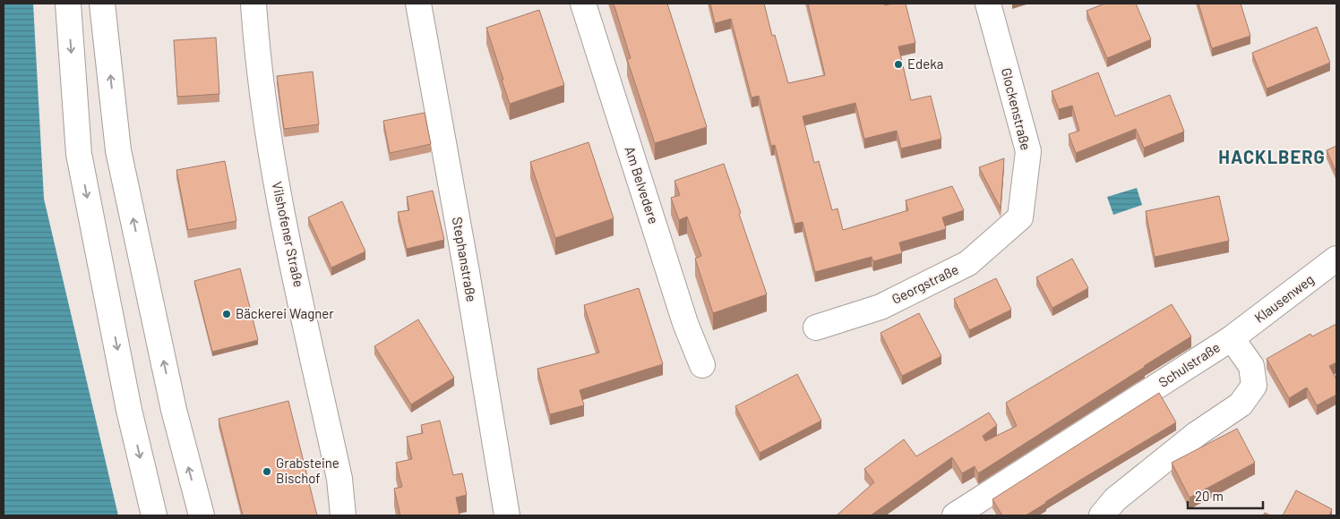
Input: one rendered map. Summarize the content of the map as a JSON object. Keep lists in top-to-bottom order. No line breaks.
{"streets":{"street":["Glockenstraße","Am Belvedere","Vilshofener Straße","Stephanstraße","Georgstraße","Klausenweg","Schulstraße"]},"crossings":[["Glockenstraße","Georgstraße"],["Klausenweg","Schulstraße"]],"districts":["HACKLBERG"],"places":["Edeka","Bäckerei Wagner","Grabsteine Bischof"],"scale_bar":"20 m"}
